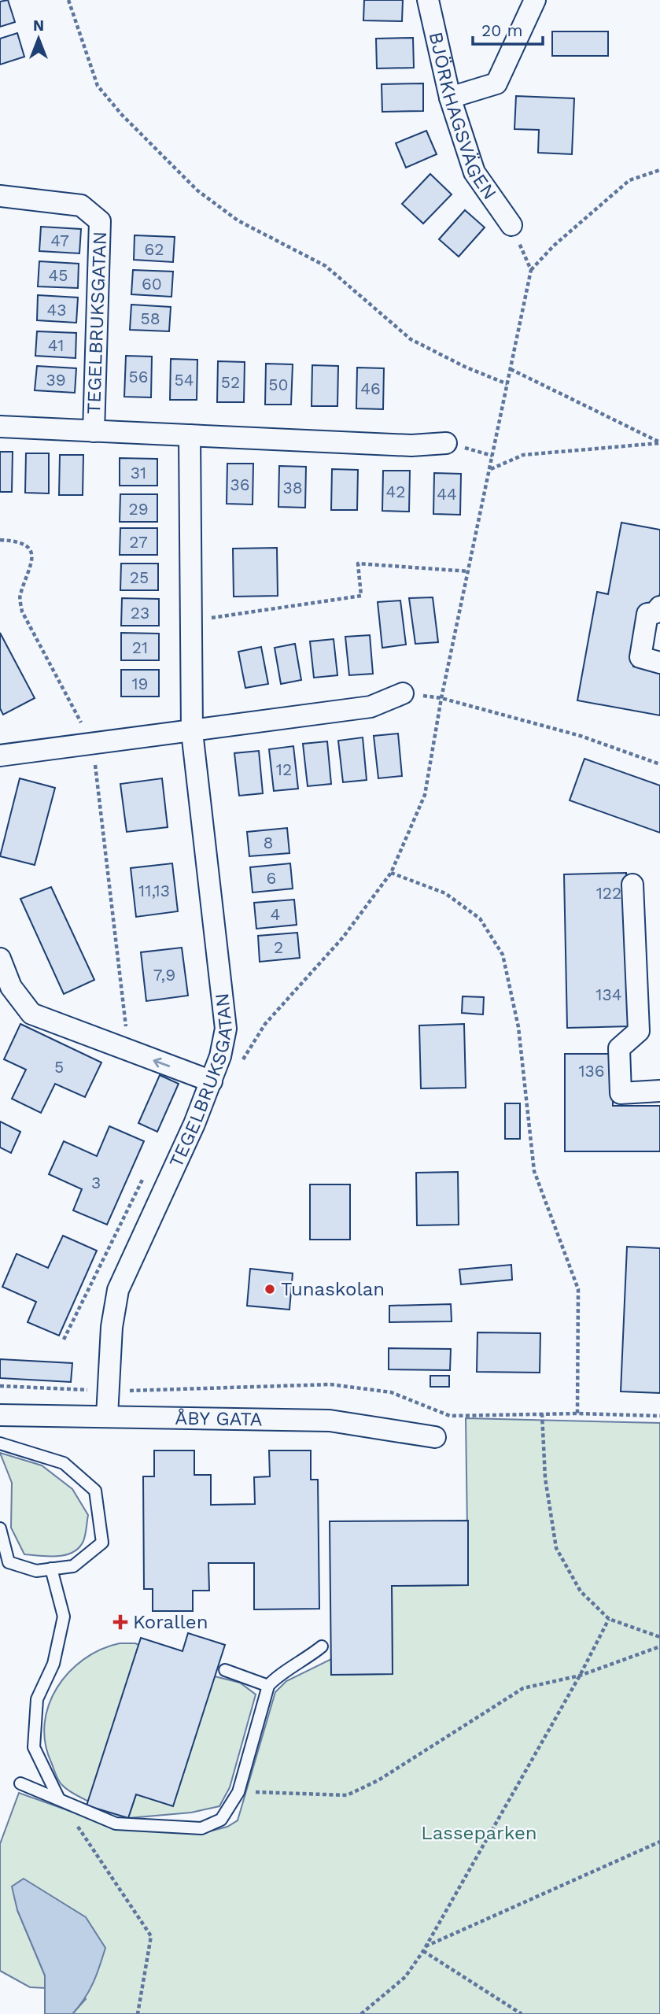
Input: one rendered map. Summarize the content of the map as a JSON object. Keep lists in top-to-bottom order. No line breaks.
{"streets":{"street":["BJÖRKHAGSVÄGEN","TEGELBRUKSGATAN","ÅBY GATA"]},"crossings":[["TEGELBRUKSGATAN","ÅBY GATA"]],"parks":["Lasseparken"],"places":{"other":["Tunaskolan"],"health":["Korallen"]},"house_numbers":["47","62","45","60","43","58","41","56","39","54","52","50","46","31","36","38","42","44","29","27","25","23","21","19","12","8","6","11,13","122","4","2","7,9","134","5","136","3"],"scale_bar":"20 m","north":"top"}
